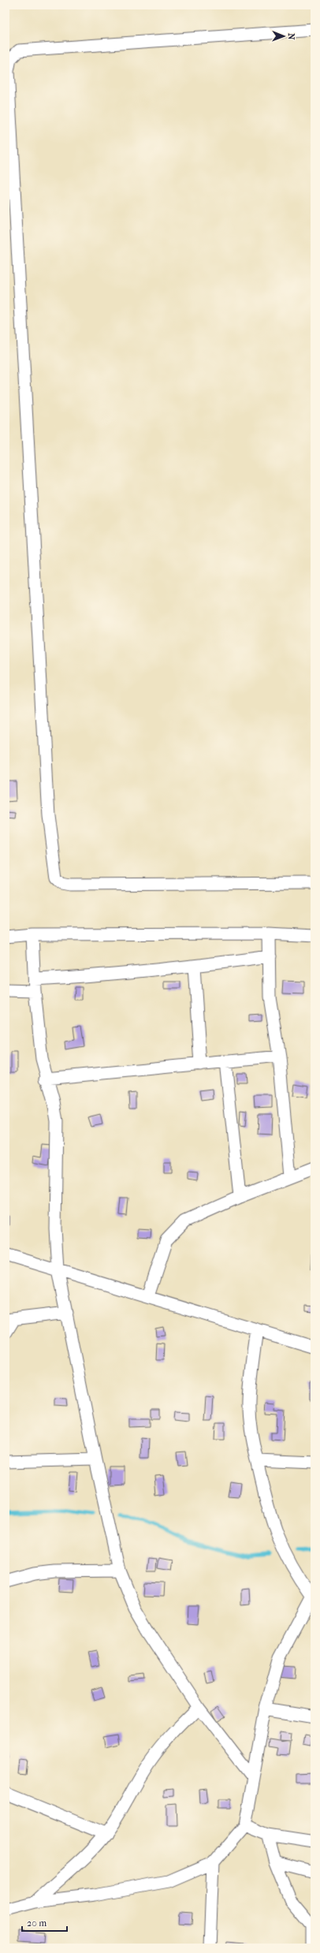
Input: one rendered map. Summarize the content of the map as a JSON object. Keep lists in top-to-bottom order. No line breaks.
{"scale_bar":"20 m","north":"right"}
